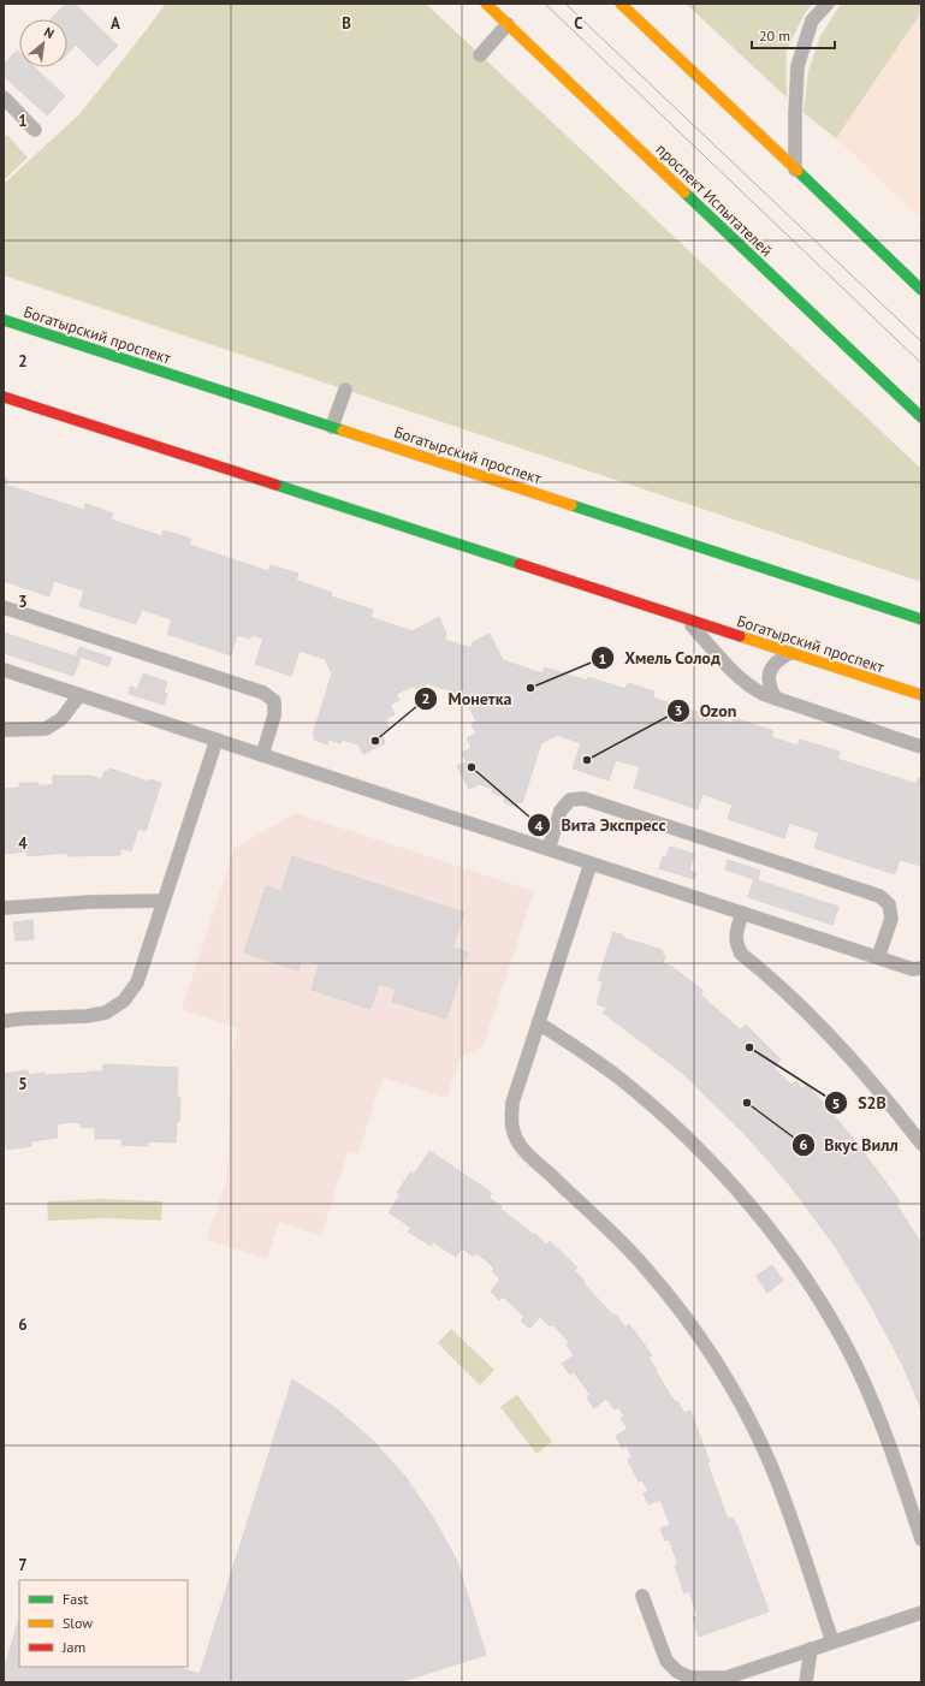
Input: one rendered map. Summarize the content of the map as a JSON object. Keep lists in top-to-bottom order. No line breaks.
{"streets":{"main road":["проспект Испытателей","Богатырский проспект"]},"places":["Хмель Солод","Монетка","Ozon","Вита Экспресс","S2B","Вкус Вилл"],"legend":["Fast","Slow","Jam"],"scale_bar":"20 m","north":"top right","grid":{"columns":["A","B","C"],"rows":["1","2","3","4","5","6","7"]}}
